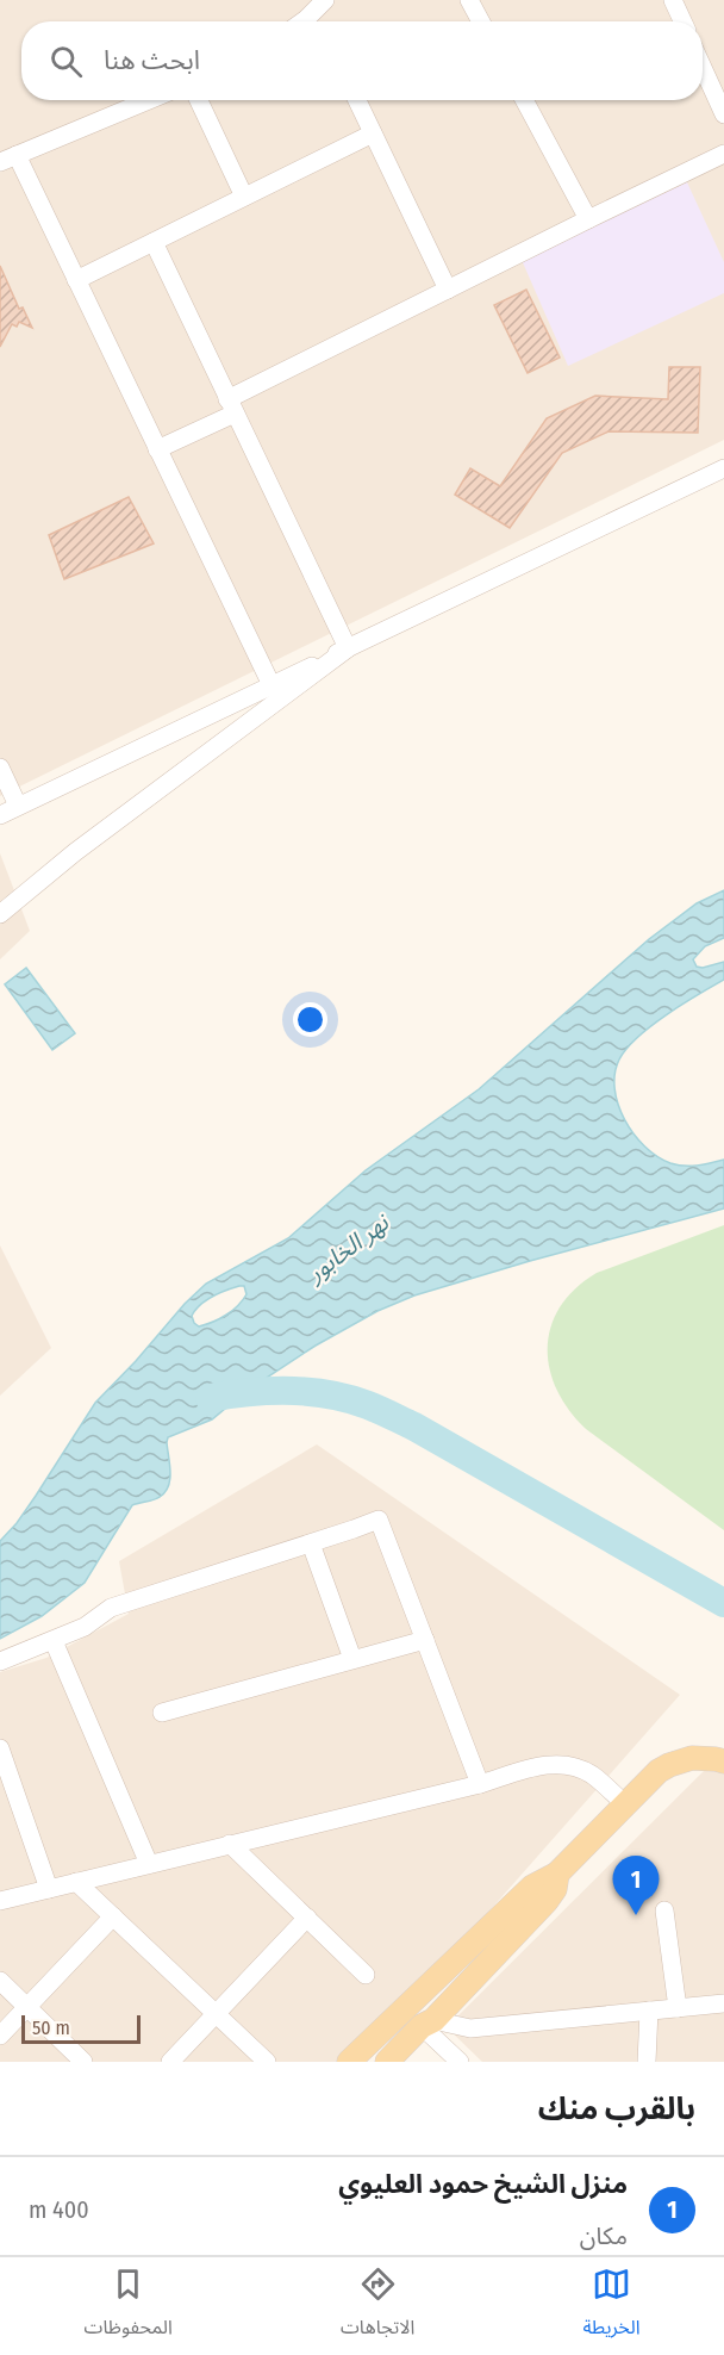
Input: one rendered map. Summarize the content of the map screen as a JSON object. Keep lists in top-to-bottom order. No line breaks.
{"water":["نهر الخابور"],"scale_bar":"50 m","page":{"search":"ابحث هنا","pins":"1","scale":"50 m","heading":"بالقرب منك","list":[{"mark":"1","name":"منزل الشيخ حمود العليوي","note":"مكان","value":"400 m"}],"nav":["الخريطة","الاتجاهات","المحفوظات"]}}
